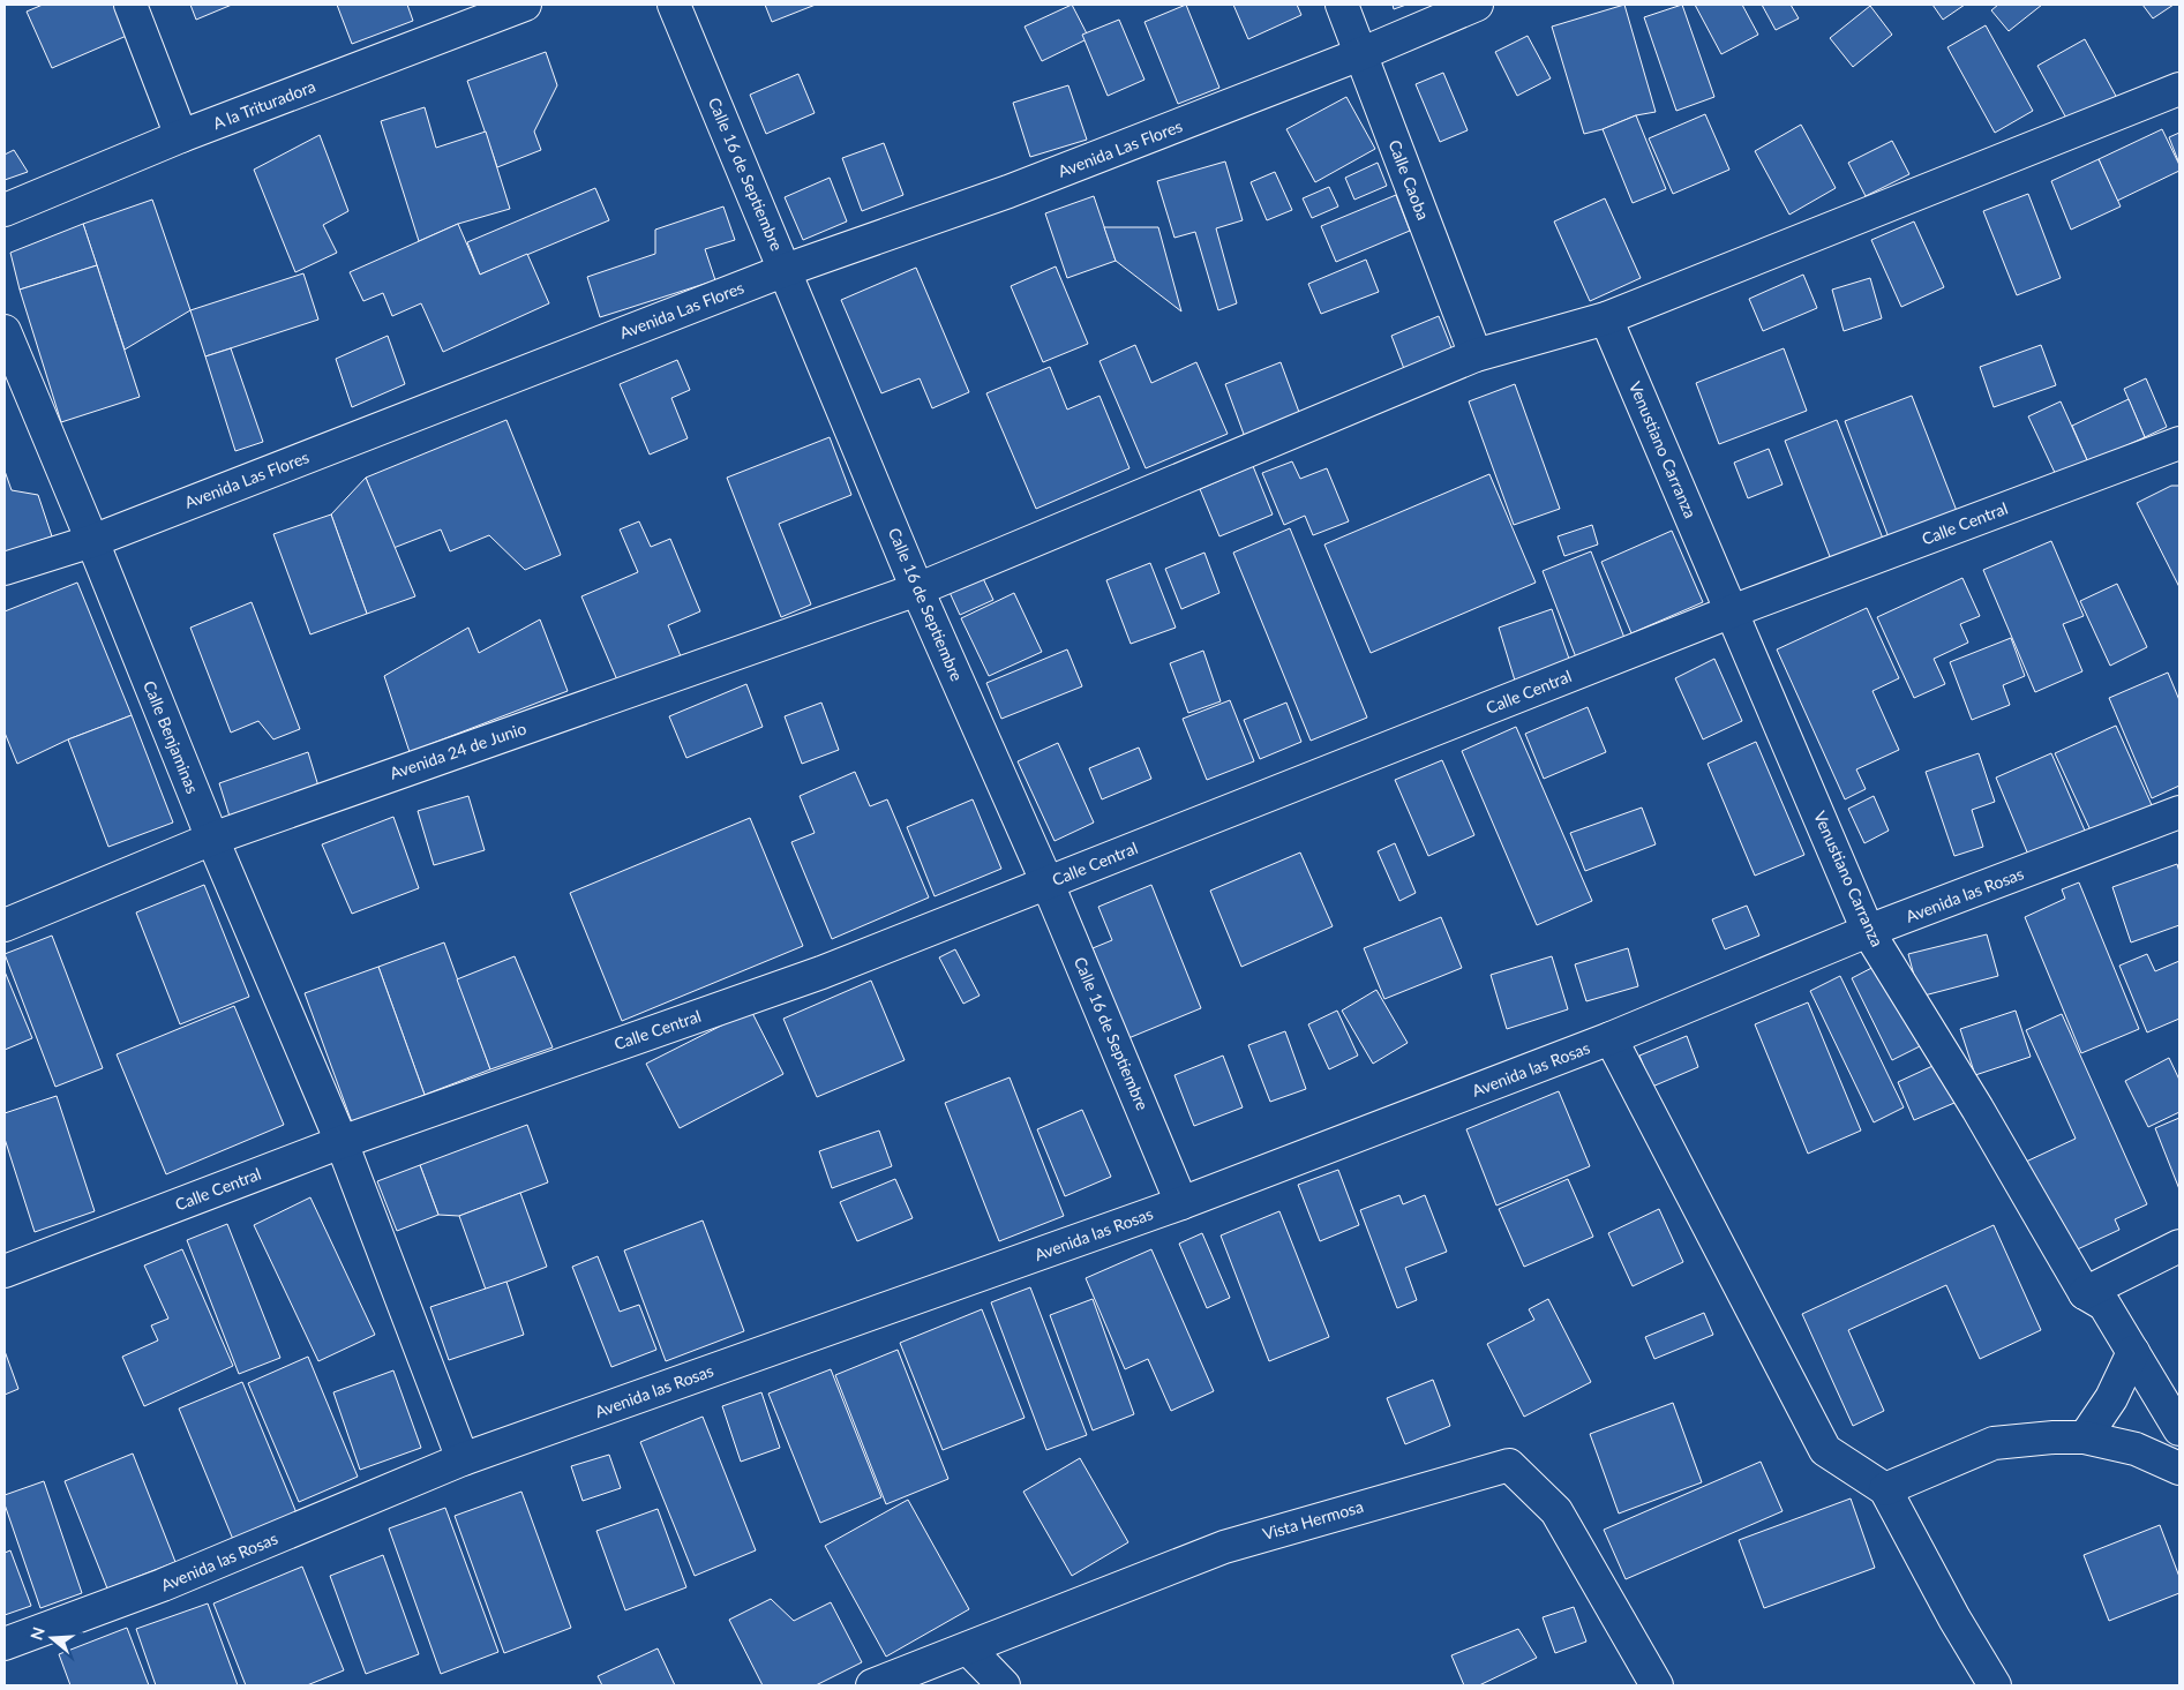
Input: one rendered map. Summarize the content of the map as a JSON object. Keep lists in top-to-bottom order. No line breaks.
{"streets":{"street":["A la Trituradora","Avenida Las Flores","Calle 16 de Septiembre","Calle Caoba","Venustiano Carranza","Calle Central","Calle Benjaminas","Avenida 24 de Junio","Avenida las Rosas","Vista Hermosa"]},"crossings":[["Avenida Las Flores","Calle 16 de Septiembre"],["Avenida Las Flores","Calle Caoba"],["Avenida Las Flores","Calle Benjaminas"],["Calle 16 de Septiembre","Calle Central"],["Calle 16 de Septiembre","Avenida 24 de Junio"],["Calle 16 de Septiembre","Avenida las Rosas"],["Calle Caoba","Avenida 24 de Junio"],["Venustiano Carranza","Calle Central"],["Venustiano Carranza","Avenida 24 de Junio"],["Venustiano Carranza","Avenida las Rosas"],["Calle Central","Calle Benjaminas"],["Calle Benjaminas","Avenida 24 de Junio"],["Calle Benjaminas","Avenida las Rosas"]],"north":"left"}
